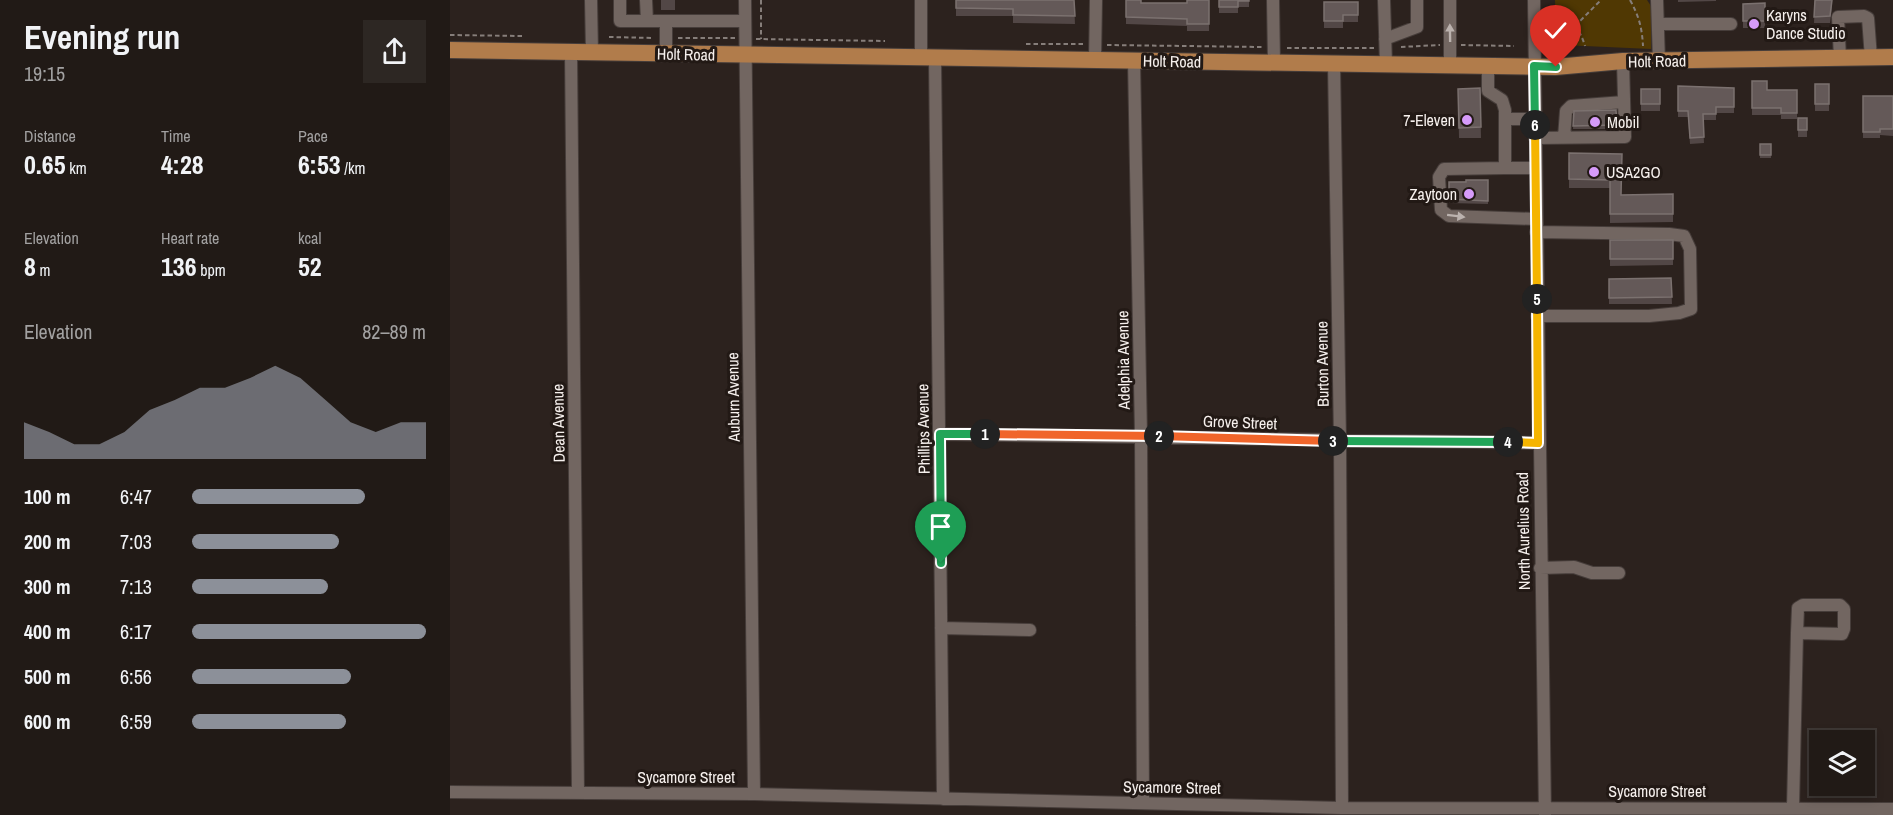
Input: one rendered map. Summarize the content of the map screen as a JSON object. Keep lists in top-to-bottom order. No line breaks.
{"streets":{"main road":["Holt Road"],"street":["Adelphia Avenue","Burton Avenue","Auburn Avenue","Grove Street","Dean Avenue","Phillips Avenue","North Aurelius Road","Sycamore Street"]},"crossings":[["Holt Road","Adelphia Avenue"],["Holt Road","Burton Avenue"],["Holt Road","Auburn Avenue"],["Holt Road","Dean Avenue"],["Holt Road","Phillips Avenue"],["Holt Road","North Aurelius Road"],["Adelphia Avenue","Grove Street"],["Adelphia Avenue","Sycamore Street"],["Burton Avenue","Grove Street"],["Burton Avenue","Sycamore Street"],["Auburn Avenue","Sycamore Street"],["Grove Street","Phillips Avenue"],["Grove Street","North Aurelius Road"],["Dean Avenue","Sycamore Street"],["Phillips Avenue","Sycamore Street"],["North Aurelius Road","Sycamore Street"]],"places":["Karyns Dance Studio","7-Eleven","Mobil","USA2GO","Zaytoon"],"page":{"heading":["Evening run","19:15"],"stats":[["Distance","0.65 km"],["Time","4:28"],["Pace","6:53 /km"],["Elevation","8 m"],["Heart rate","136 bpm"],["kcal","52"]],"pins":["6","5","1","2","3","4"],"chart":["Elevation","82–89 m"],"list":[{"name":"100 m","note":"6:47"},{"name":"200 m","note":"7:03"},{"name":"300 m","note":"7:13"},{"name":"400 m","note":"6:17"},{"name":"500 m","note":"6:56"},{"name":"600 m","note":"6:59"}]}}
